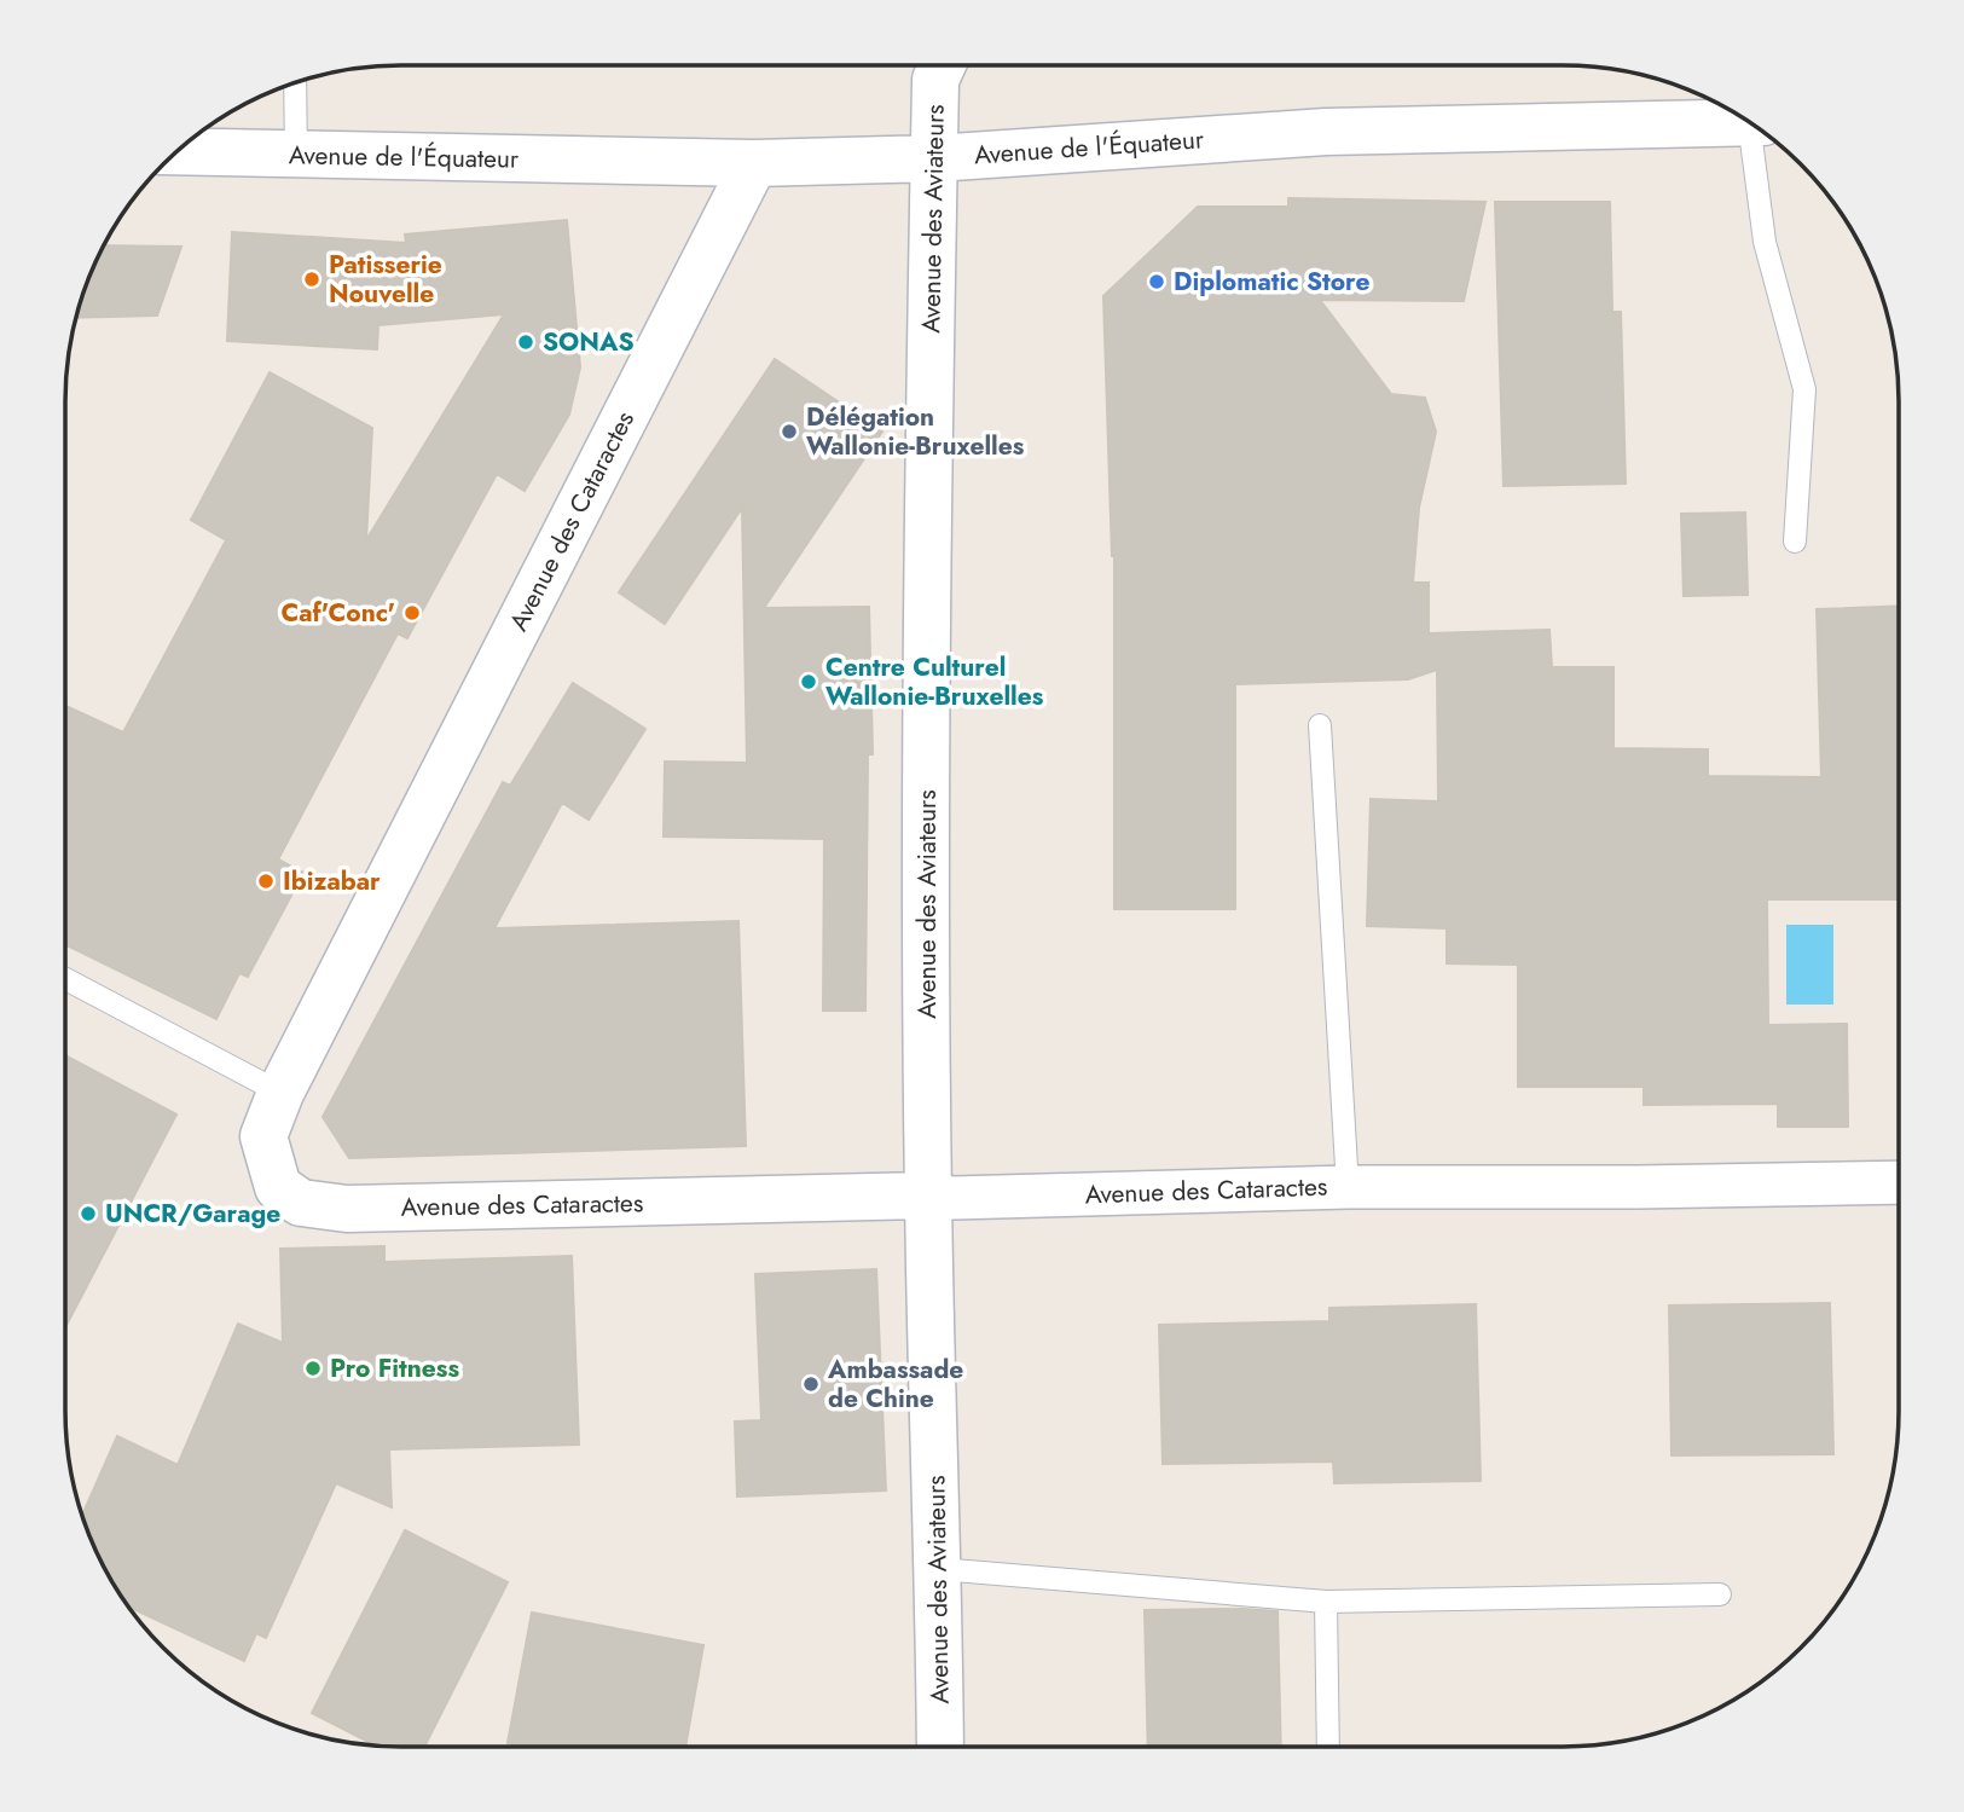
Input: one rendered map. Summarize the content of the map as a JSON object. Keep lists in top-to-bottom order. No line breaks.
{"streets":{"street":["Avenue de l'Équateur","Avenue des Aviateurs","Avenue des Cataractes"]},"crossings":[["Avenue de l'Équateur","Avenue des Aviateurs"],["Avenue de l'Équateur","Avenue des Cataractes"],["Avenue des Aviateurs","Avenue des Cataractes"]],"places":["Patisserie Nouvelle","Diplomatic Store","SONAS","Délégation Wallonie-Bruxelles","Caf'Conc'","Centre Culturel Wallonie-Bruxelles","Ibizabar","UNCR/Garage","Pro Fitness","Ambassade de Chine"]}
